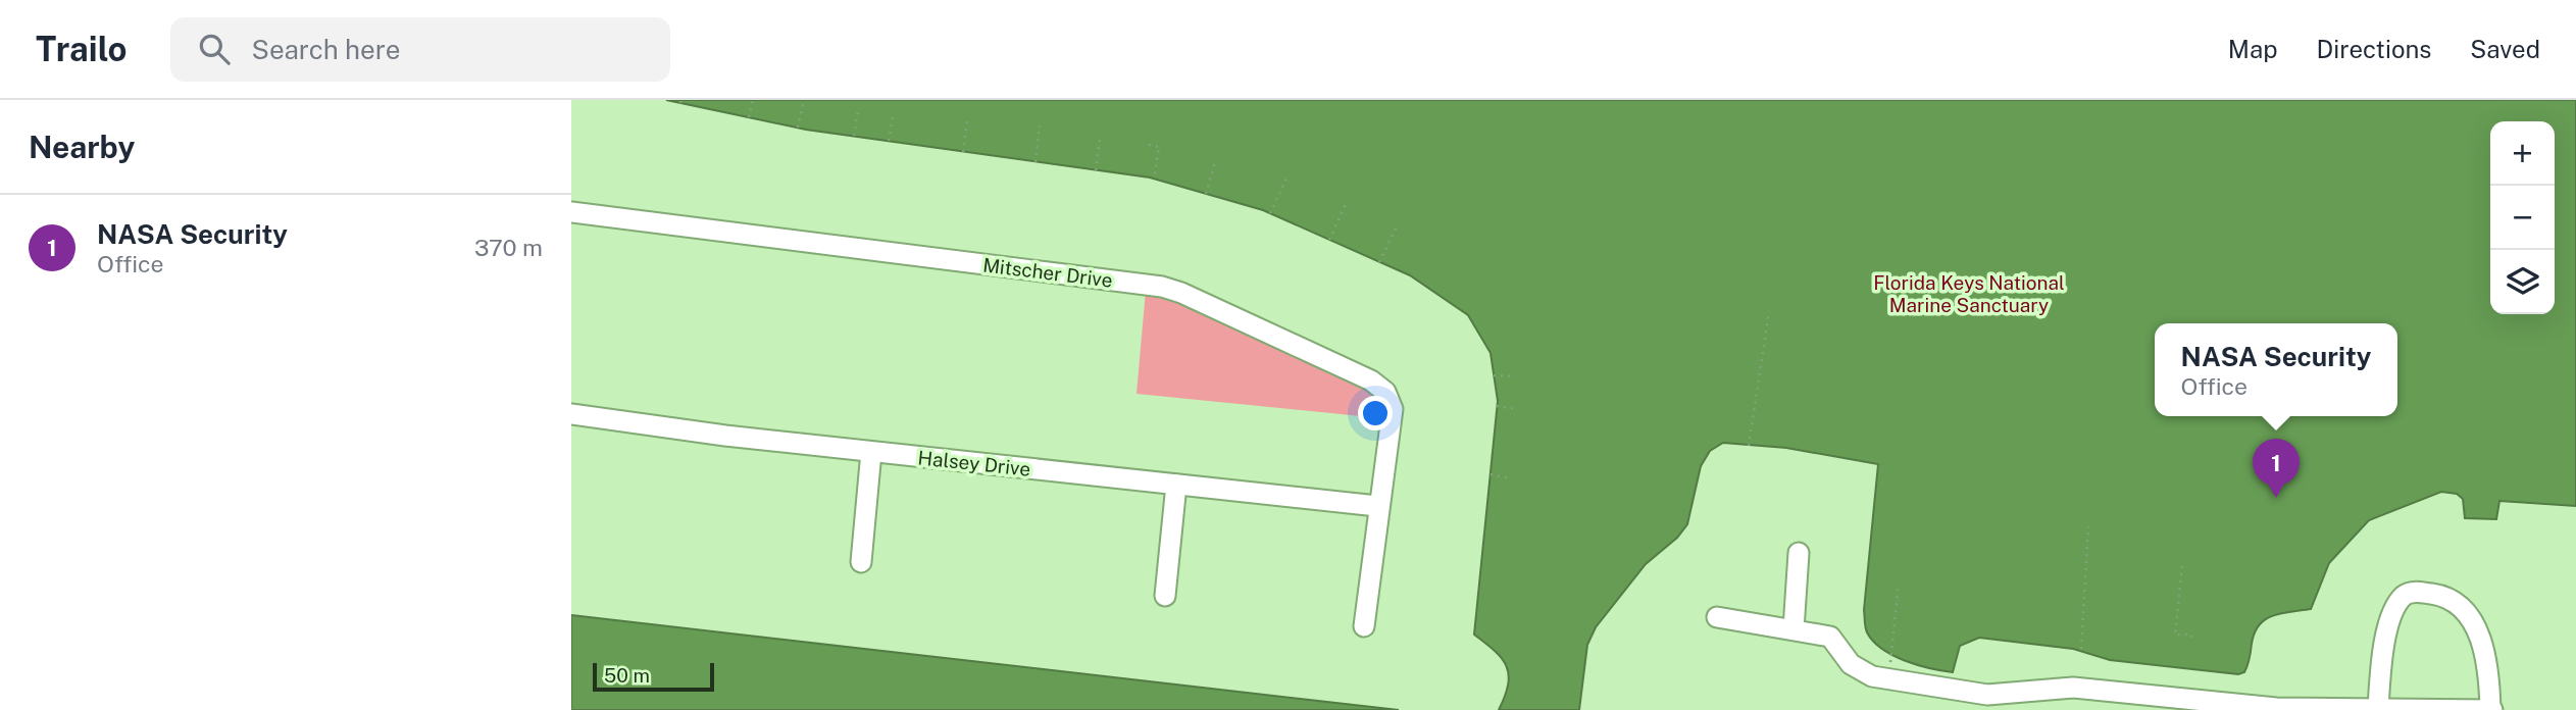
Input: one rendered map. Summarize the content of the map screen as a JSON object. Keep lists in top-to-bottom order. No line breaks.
{"streets":{"street":["Mitscher Drive","Halsey Drive"]},"crossings":[["Mitscher Drive","Halsey Drive"]],"parks":["Florida Keys National Marine Sanctuary"],"scale_bar":"50 m","page":{"header":"Trailo","search":"Search here","nav":["Map","Directions","Saved"],"heading":"Nearby","map_buttons":["+","−"],"list":[{"mark":"1","name":"NASA Security","note":"Office","value":"370 m"}],"popup":["NASA Security","Office"],"pins":"1","scale":"50 m"}}
